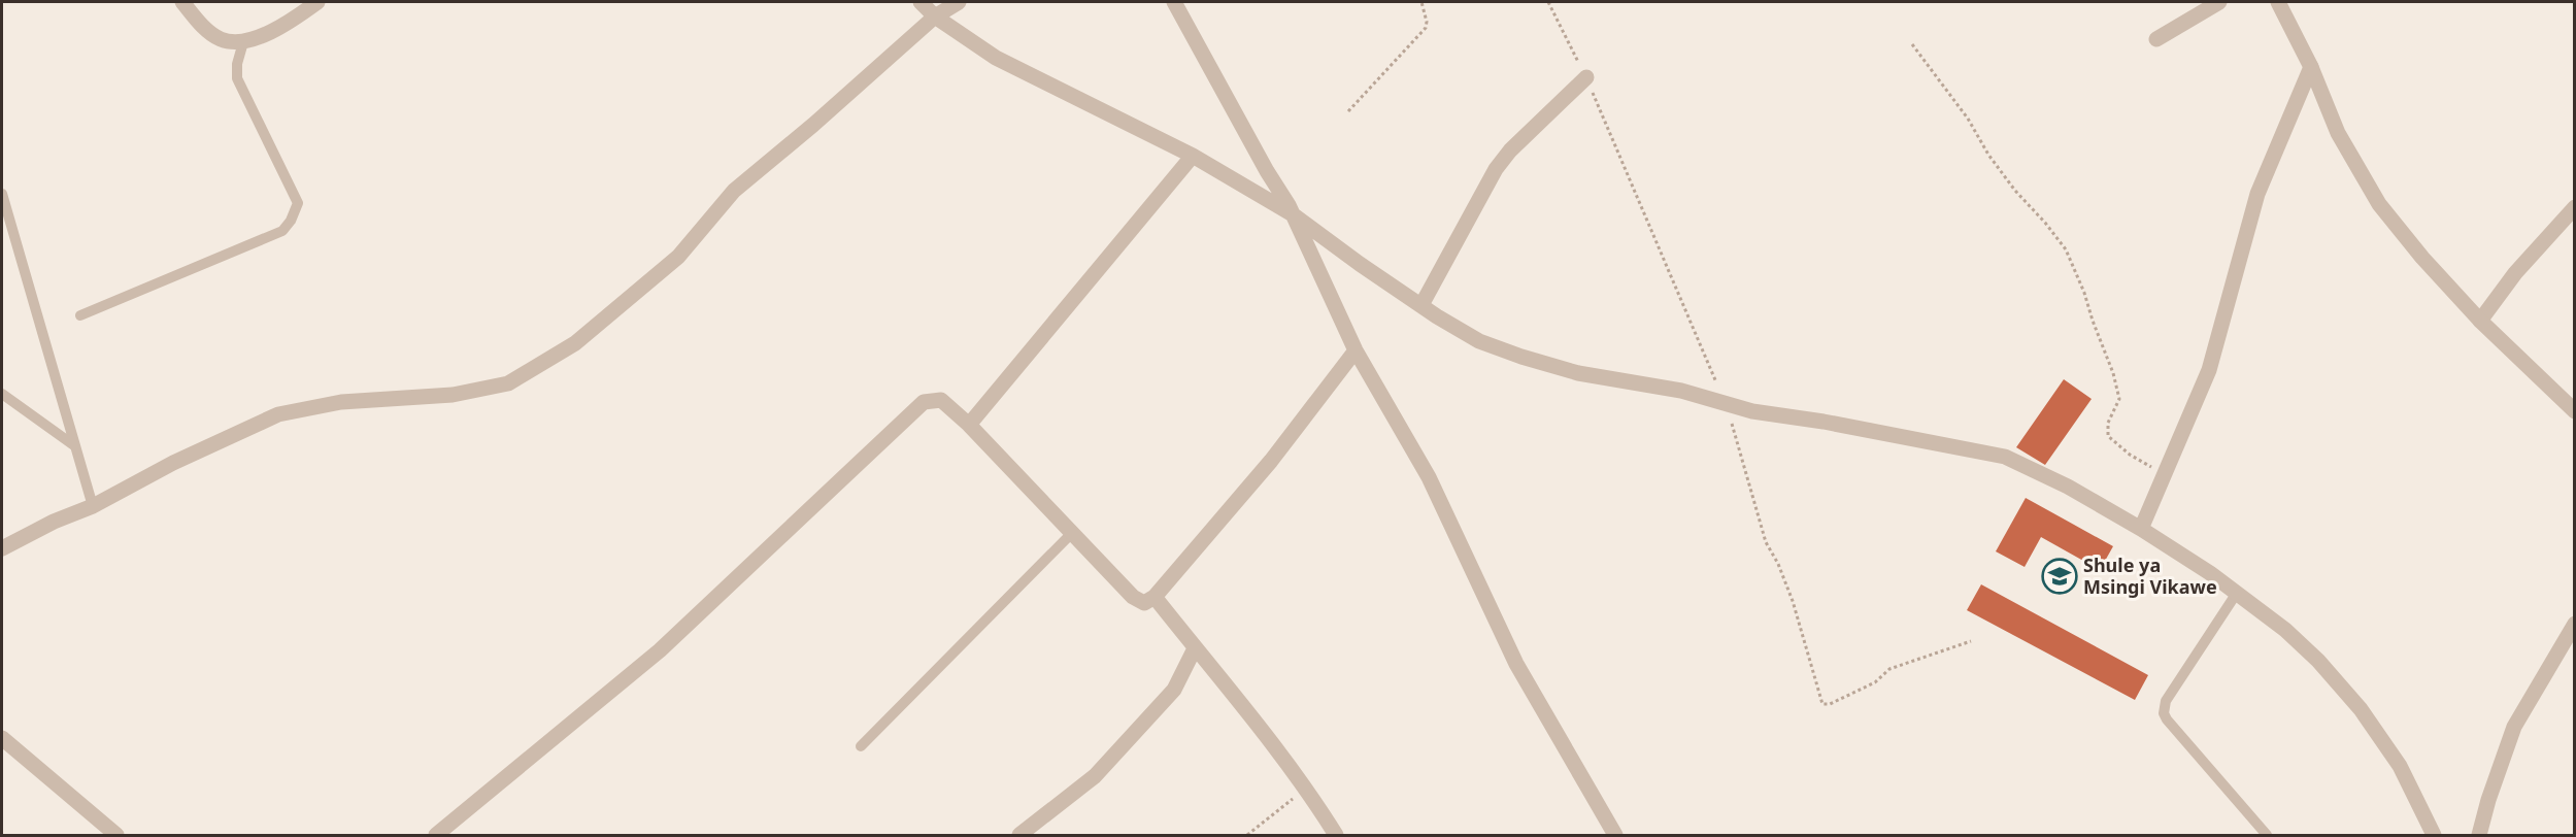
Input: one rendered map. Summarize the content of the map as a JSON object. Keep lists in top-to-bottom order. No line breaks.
{"places":{"school or university":["Shule ya Msingi Vikawe"]}}
